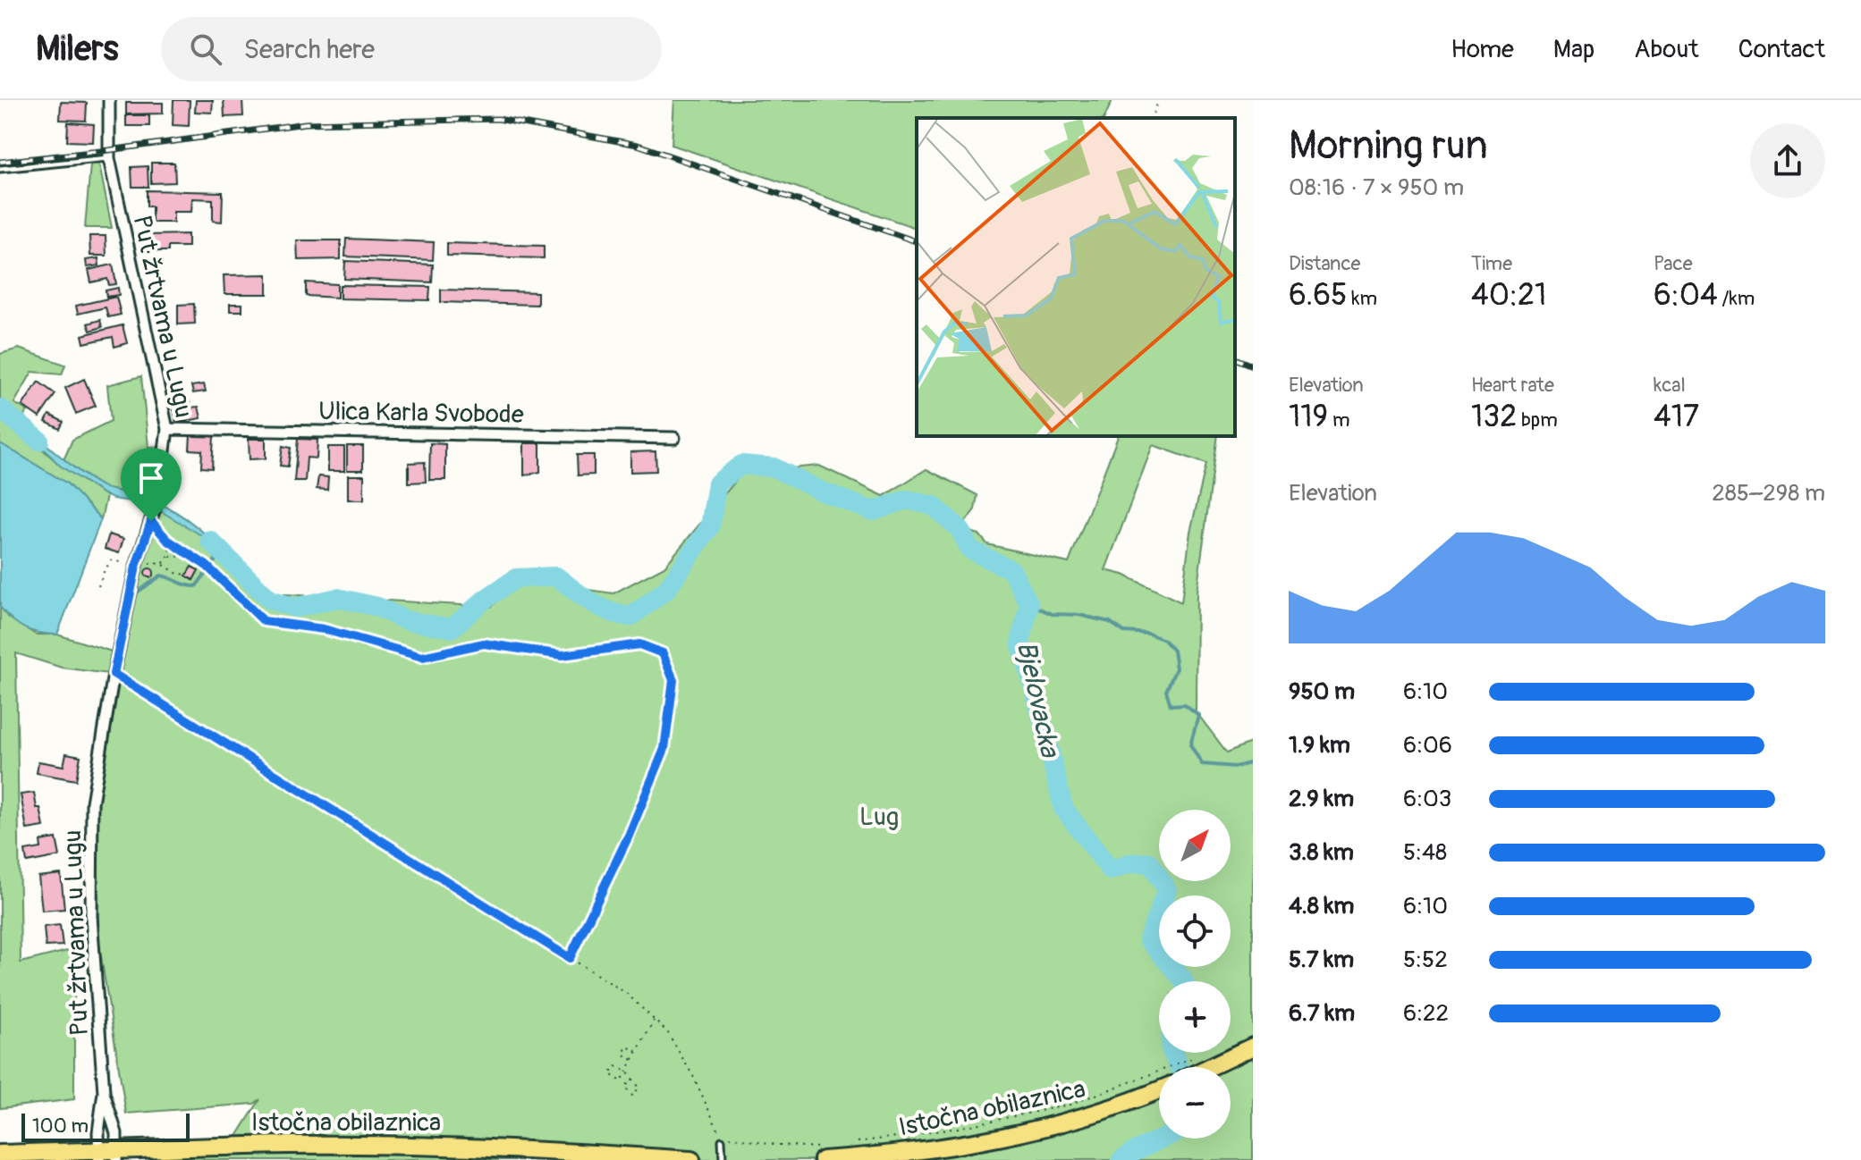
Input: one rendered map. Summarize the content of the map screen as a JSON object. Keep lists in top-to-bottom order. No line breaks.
{"streets":{"main road":["Istočna obilaznica"],"street":["Put žrtvama u Lugu","Ulica Karla Svobode"]},"crossings":[["Put žrtvama u Lugu","Ulica Karla Svobode"],["Put žrtvama u Lugu","Istočna obilaznica"]],"water":["Bjelovacka"],"parks":["Lug"],"scale_bar":"100 m","north":"top right","page":{"header":"Milers","search":"Search here","nav":["Home","Map","About","Contact"],"heading":["Morning run","08:16 · 7 × 950 m"],"stats":[["Distance","6.65 km"],["Time","40:21"],["Pace","6:04 /km"],["Elevation","119 m"],["Heart rate","132 bpm"],["kcal","417"]],"chart":["Elevation","285–298 m"],"list":[{"name":"950 m","note":"6:10"},{"name":"1.9 km","note":"6:06"},{"name":"2.9 km","note":"6:03"},{"name":"3.8 km","note":"5:48"},{"name":"4.8 km","note":"6:10"},{"name":"5.7 km","note":"5:52"},{"name":"6.7 km","note":"6:22"}],"map_buttons":["+","−"],"scale":"100 m"}}
